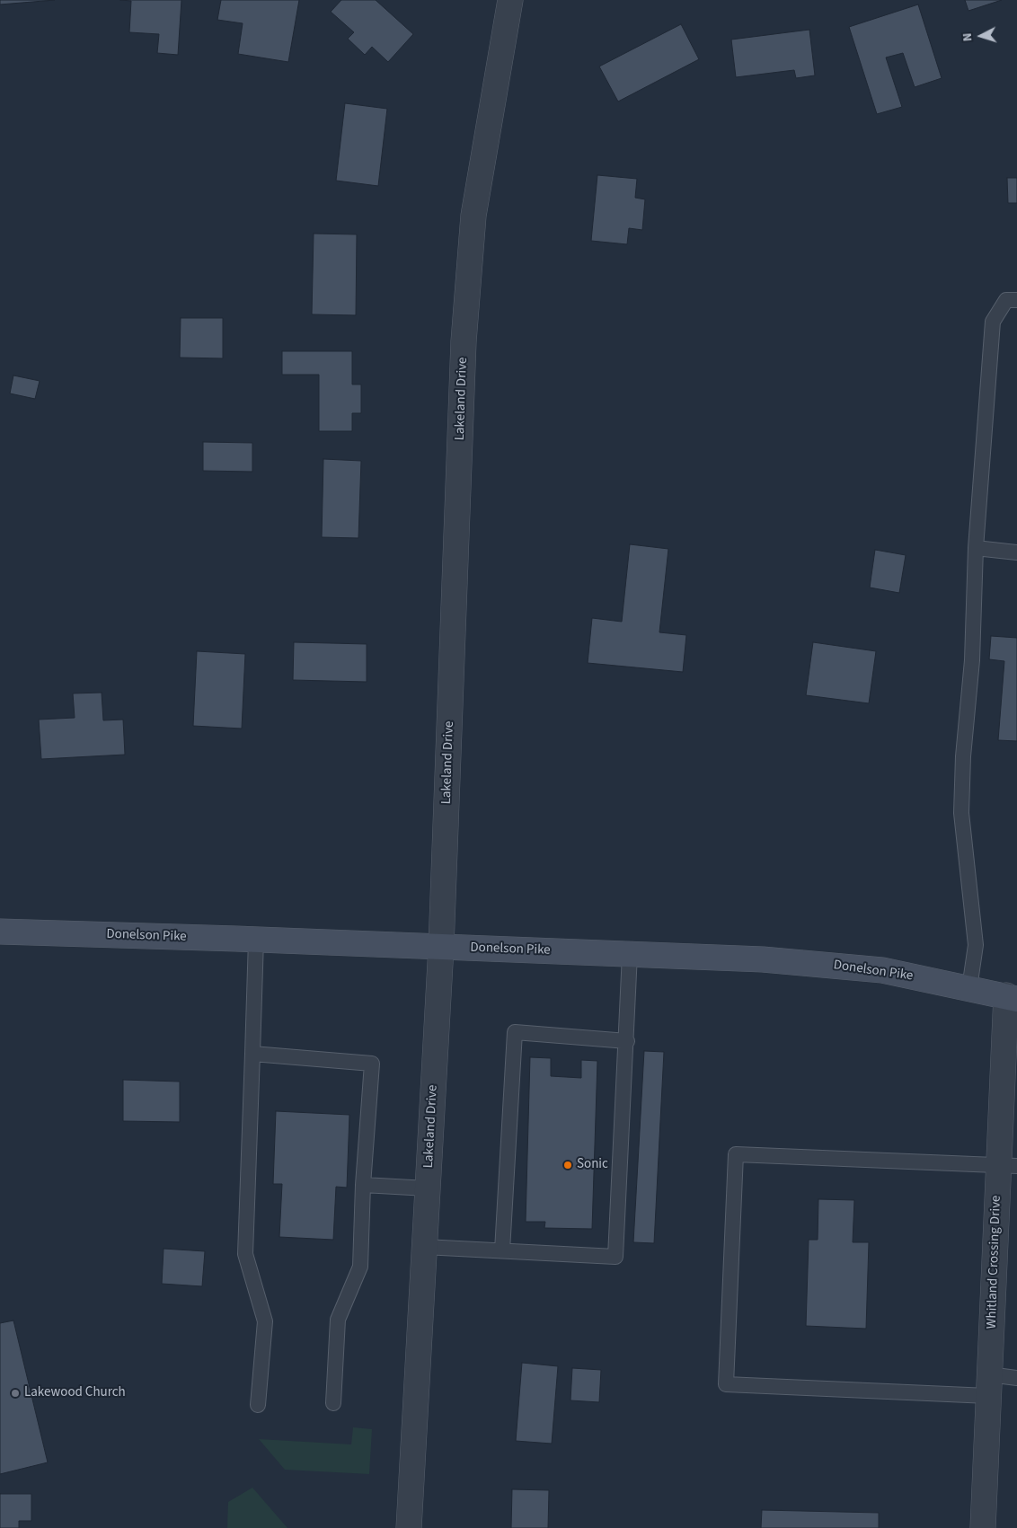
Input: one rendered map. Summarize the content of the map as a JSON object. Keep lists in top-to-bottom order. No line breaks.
{"streets":{"main road":["Donelson Pike"],"street":["Lakeland Drive","Whitland Crossing Drive"]},"crossings":[["Lakeland Drive","Donelson Pike"],["Donelson Pike","Whitland Crossing Drive"]],"places":["Sonic","Lakewood Church"],"north":"left"}
